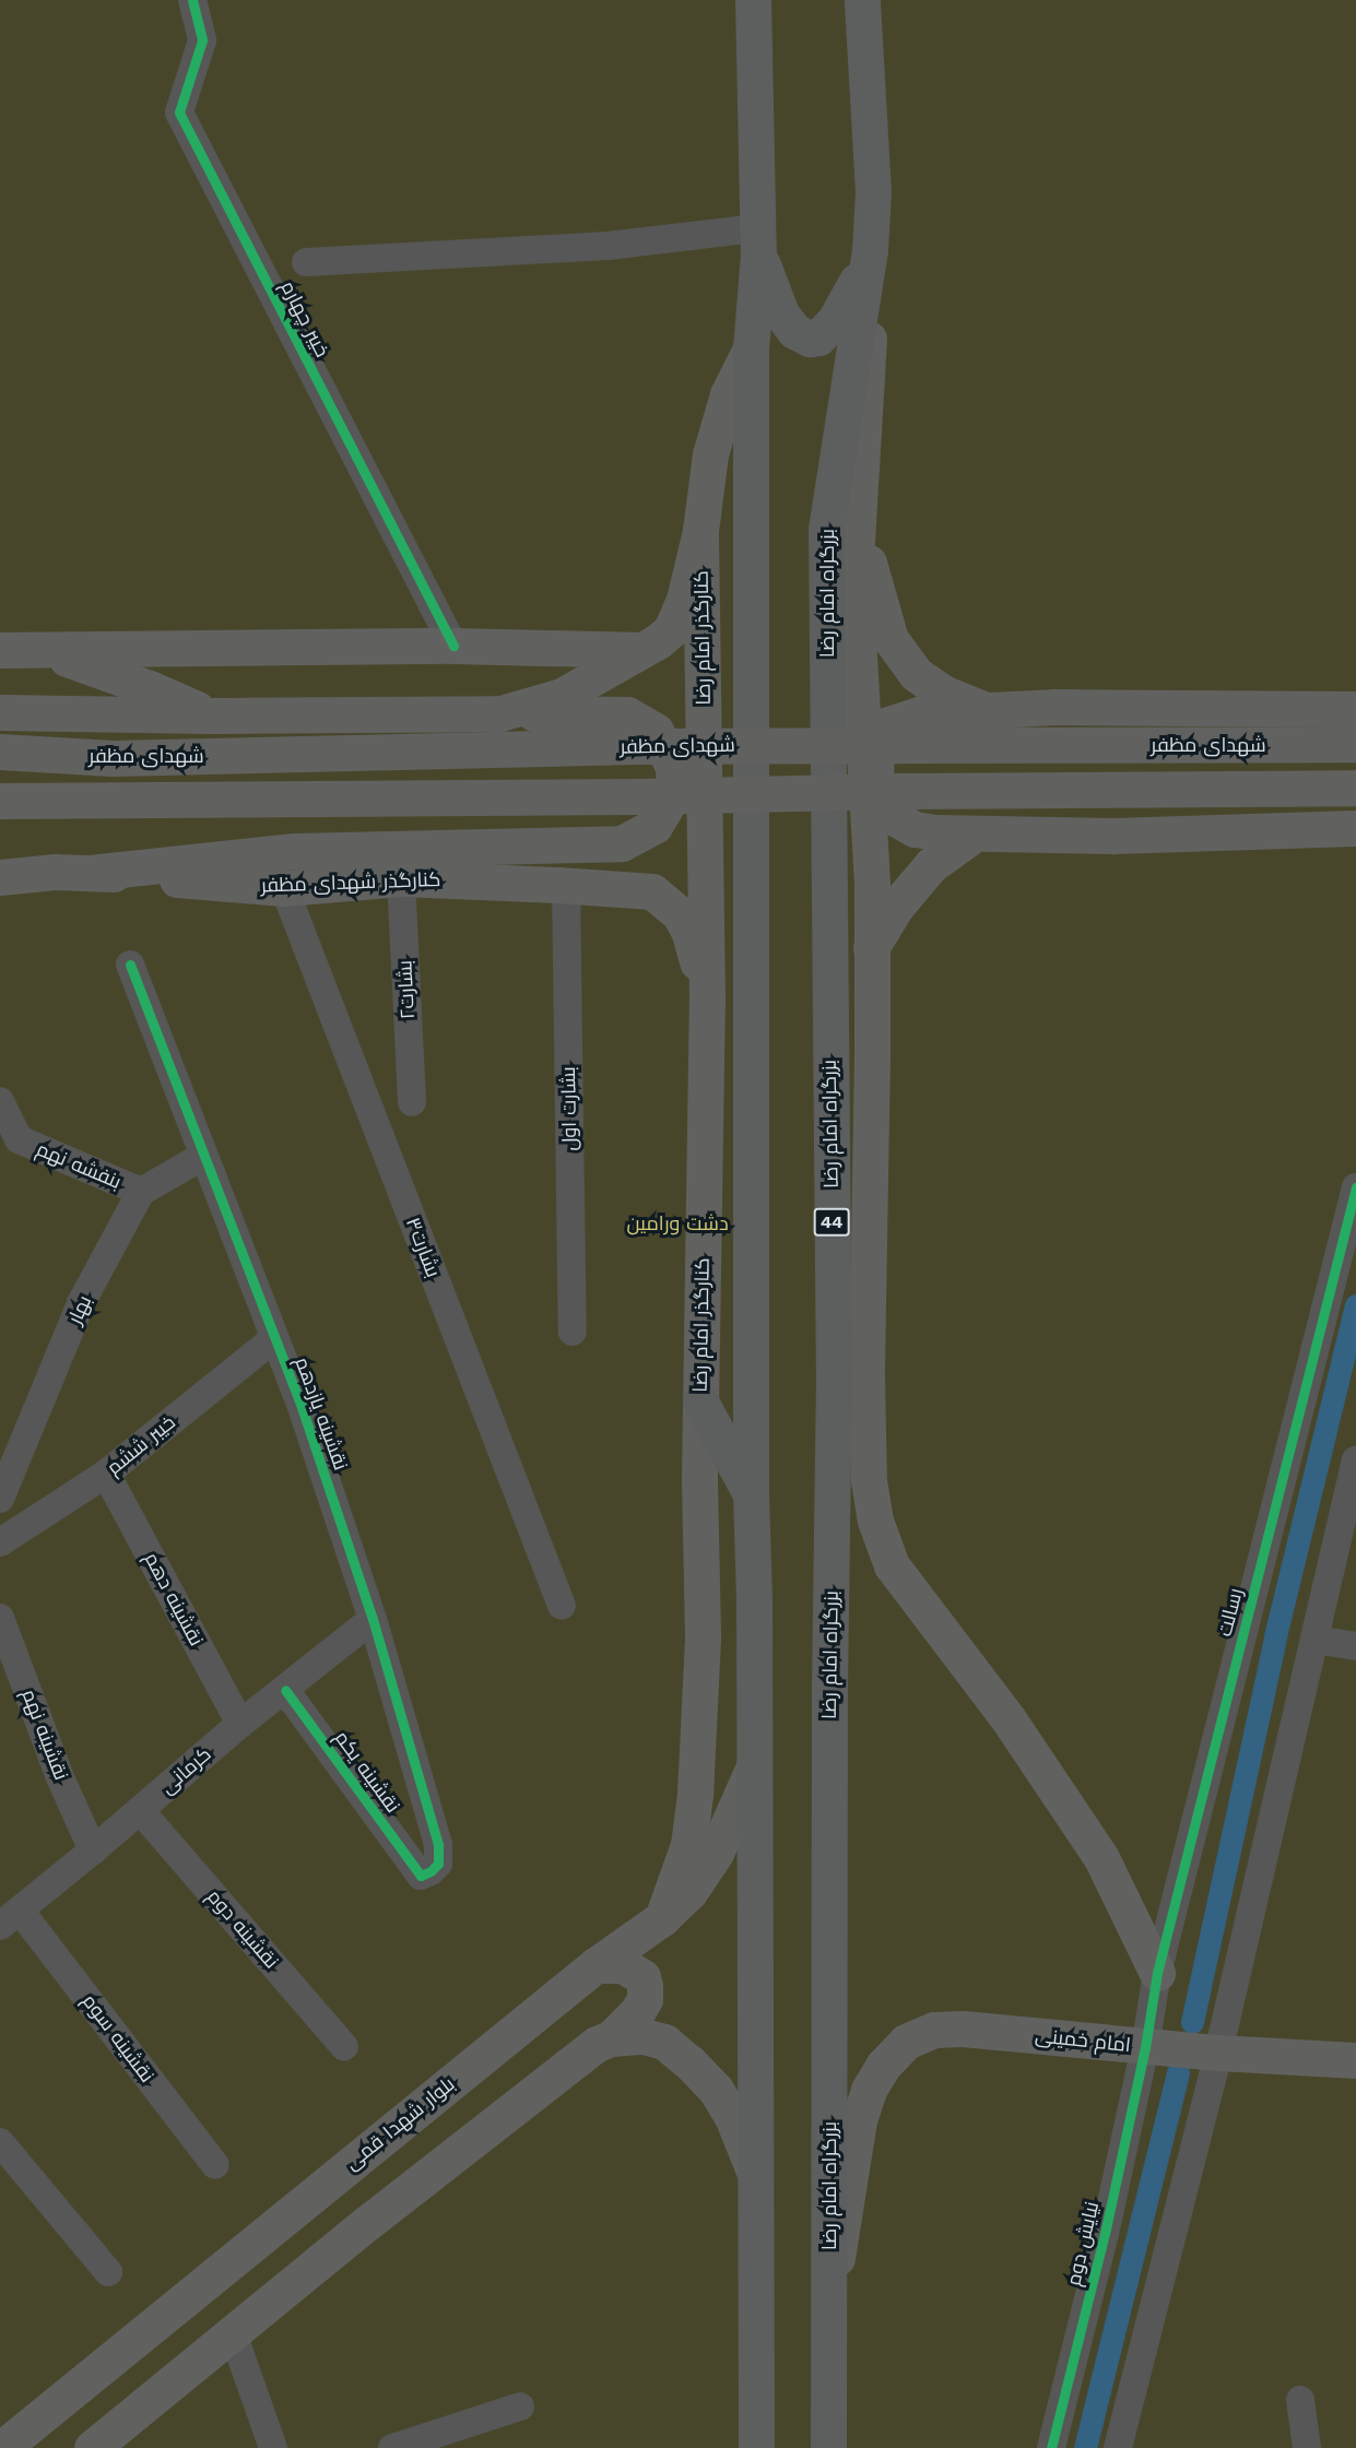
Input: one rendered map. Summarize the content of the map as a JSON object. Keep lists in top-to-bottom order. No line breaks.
{"streets":{"highway":["بزرگراه امام رضا","44"],"main road":["کنارگذر امام رضا","شهدای مظفر","کنارگذر شهدای مظفر","امام خمینی","بلوار شهدا قمی"],"street":["خیبر چهارم","بشارت۲","بشارت اول","بنفشه نهم","بشارت۳","بهار","نقشینه یازدهم","خیبر ششم","نقشینه دهم","رسالت","نقشینه نهم","کرمانی","نقشینه یکم","نقشینه دوم","نقشینه سوم","نیایش دوم"]},"crossings":[["بزرگراه امام رضا","امام خمینی"],["کنارگذر امام رضا","کنارگذر شهدای مظفر"],["کنارگذر امام رضا","بلوار شهدا قمی"],["کنارگذر شهدای مظفر","بشارت۲"],["کنارگذر شهدای مظفر","بشارت اول"],["کنارگذر شهدای مظفر","بشارت۳"],["بنفشه نهم","بهار"],["نقشینه یازدهم","خیبر ششم"],["نقشینه یازدهم","کرمانی"],["نقشینه یازدهم","نقشینه یکم"],["خیبر ششم","نقشینه دهم"],["نقشینه دهم","کرمانی"],["رسالت","امام خمینی"],["رسالت","نیایش دوم"],["نقشینه نهم","کرمانی"],["کرمانی","نقشینه یکم"],["کرمانی","نقشینه دوم"],["کرمانی","نقشینه سوم"],["امام خمینی","نیایش دوم"]],"parks":["دشت ورامین"]}
